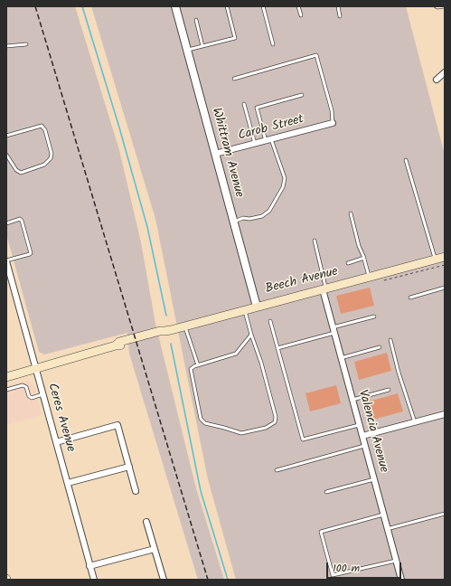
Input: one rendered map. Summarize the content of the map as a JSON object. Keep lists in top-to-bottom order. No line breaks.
{"streets":{"main road":["Beech Avenue"],"street":["Carob Street","Whittram Avenue","Ceres Avenue","Valencia Avenue"]},"crossings":[["Carob Street","Whittram Avenue"],["Whittram Avenue","Beech Avenue"],["Beech Avenue","Ceres Avenue"],["Beech Avenue","Valencia Avenue"]],"scale_bar":"100 m"}
